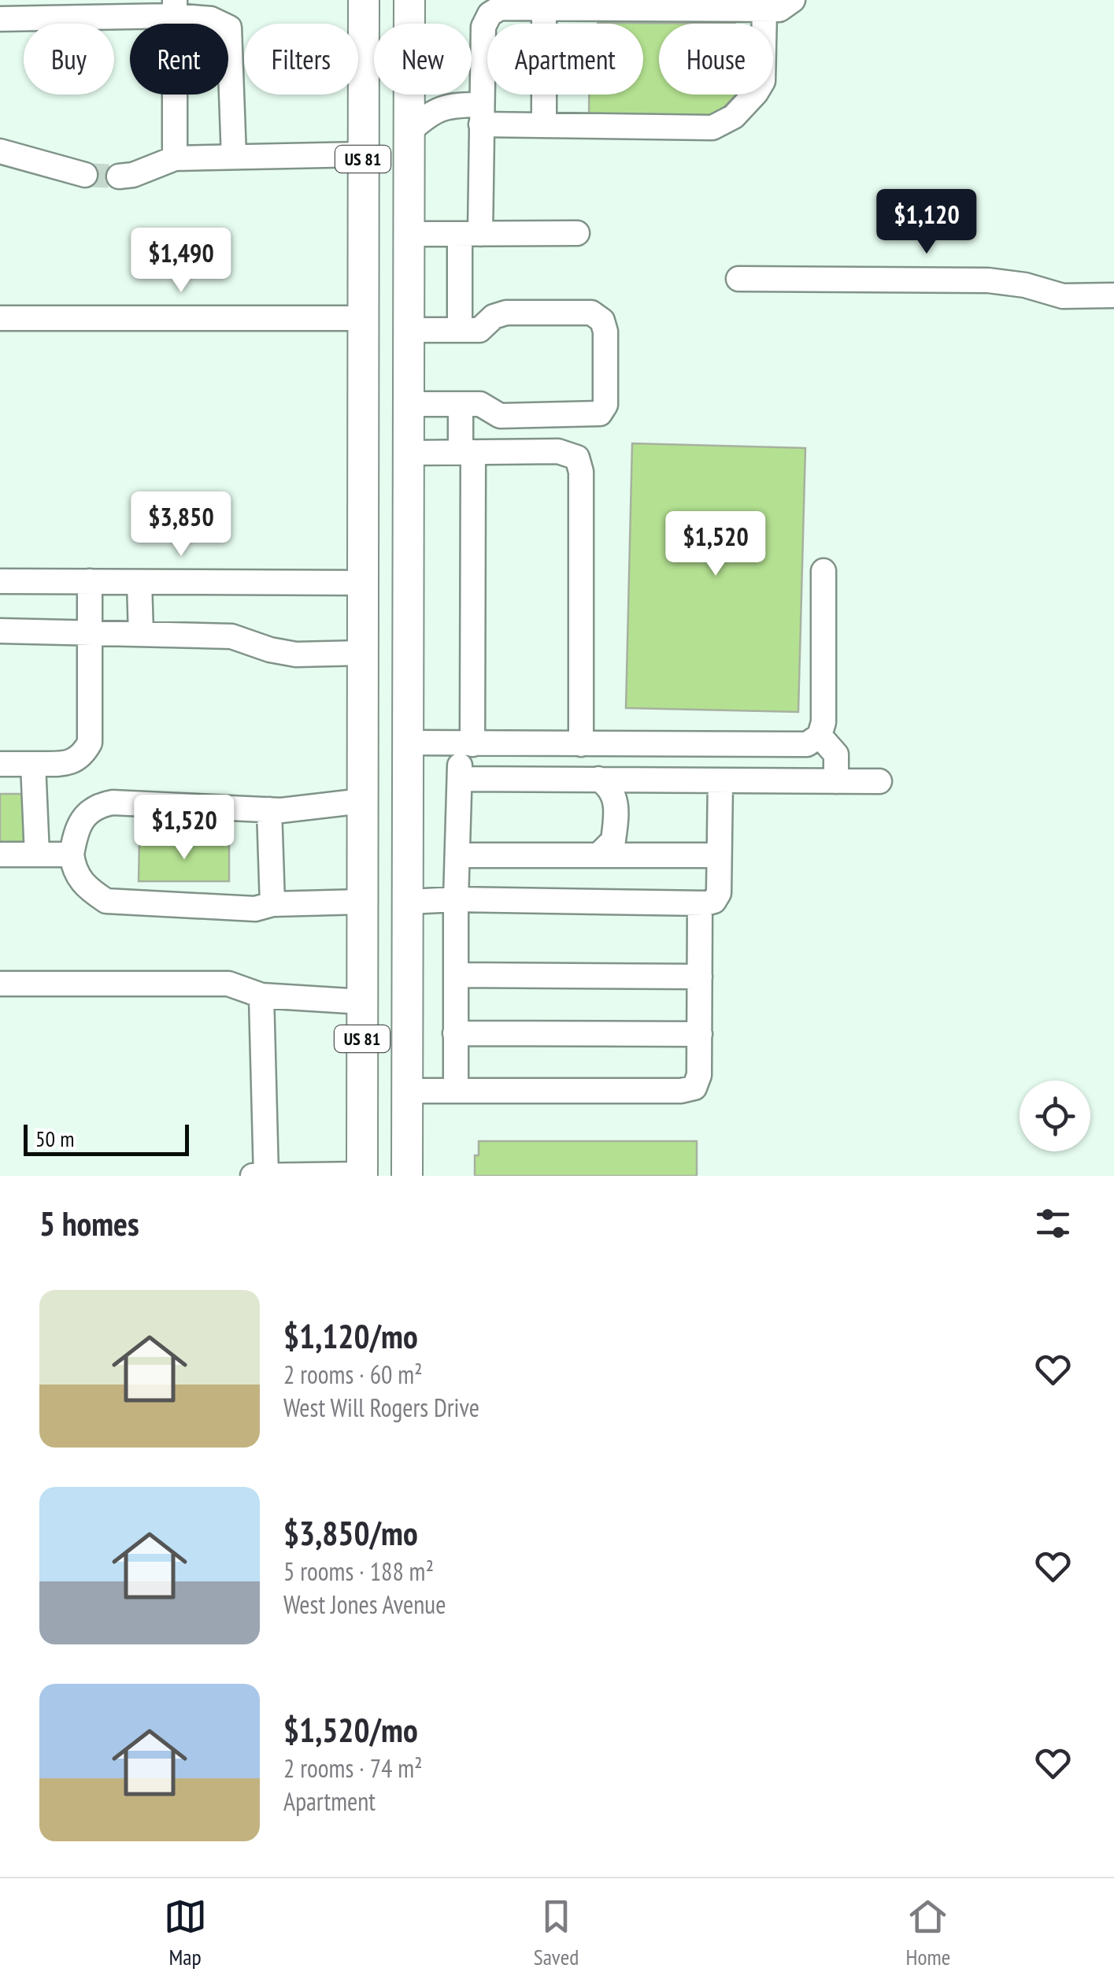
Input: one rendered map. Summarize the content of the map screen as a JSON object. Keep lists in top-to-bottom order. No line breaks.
{"streets":{"main road":["US 81"]},"scale_bar":"50 m","page":{"chip":["Buy","Rent","Filters","New","Apartment","House"],"price":["$1,120","$1,490","$3,850","$1,520","$1,520"],"scale":"50 m","heading":"5 homes","list":[{"name":"$1,120/mo","note":"2 rooms · 60 m² · West Will Rogers Drive"},{"name":"$3,850/mo","note":"5 rooms · 188 m² · West Jones Avenue"},{"name":"$1,520/mo","note":"2 rooms · 74 m² · Apartment"}],"tabs":["Map","Saved","Home"]}}
